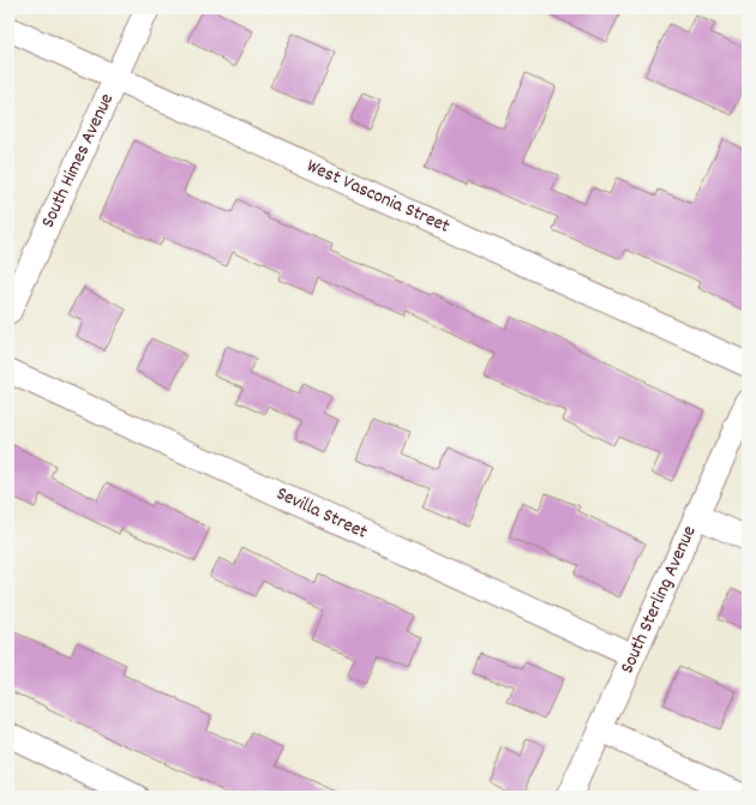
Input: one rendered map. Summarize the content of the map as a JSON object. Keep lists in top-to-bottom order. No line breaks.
{"streets":{"street":["South Himes Avenue","West Vasconia Street","Sevilla Street","South Sterling Avenue"]},"crossings":[["South Himes Avenue","West Vasconia Street"],["Sevilla Street","South Sterling Avenue"]]}
